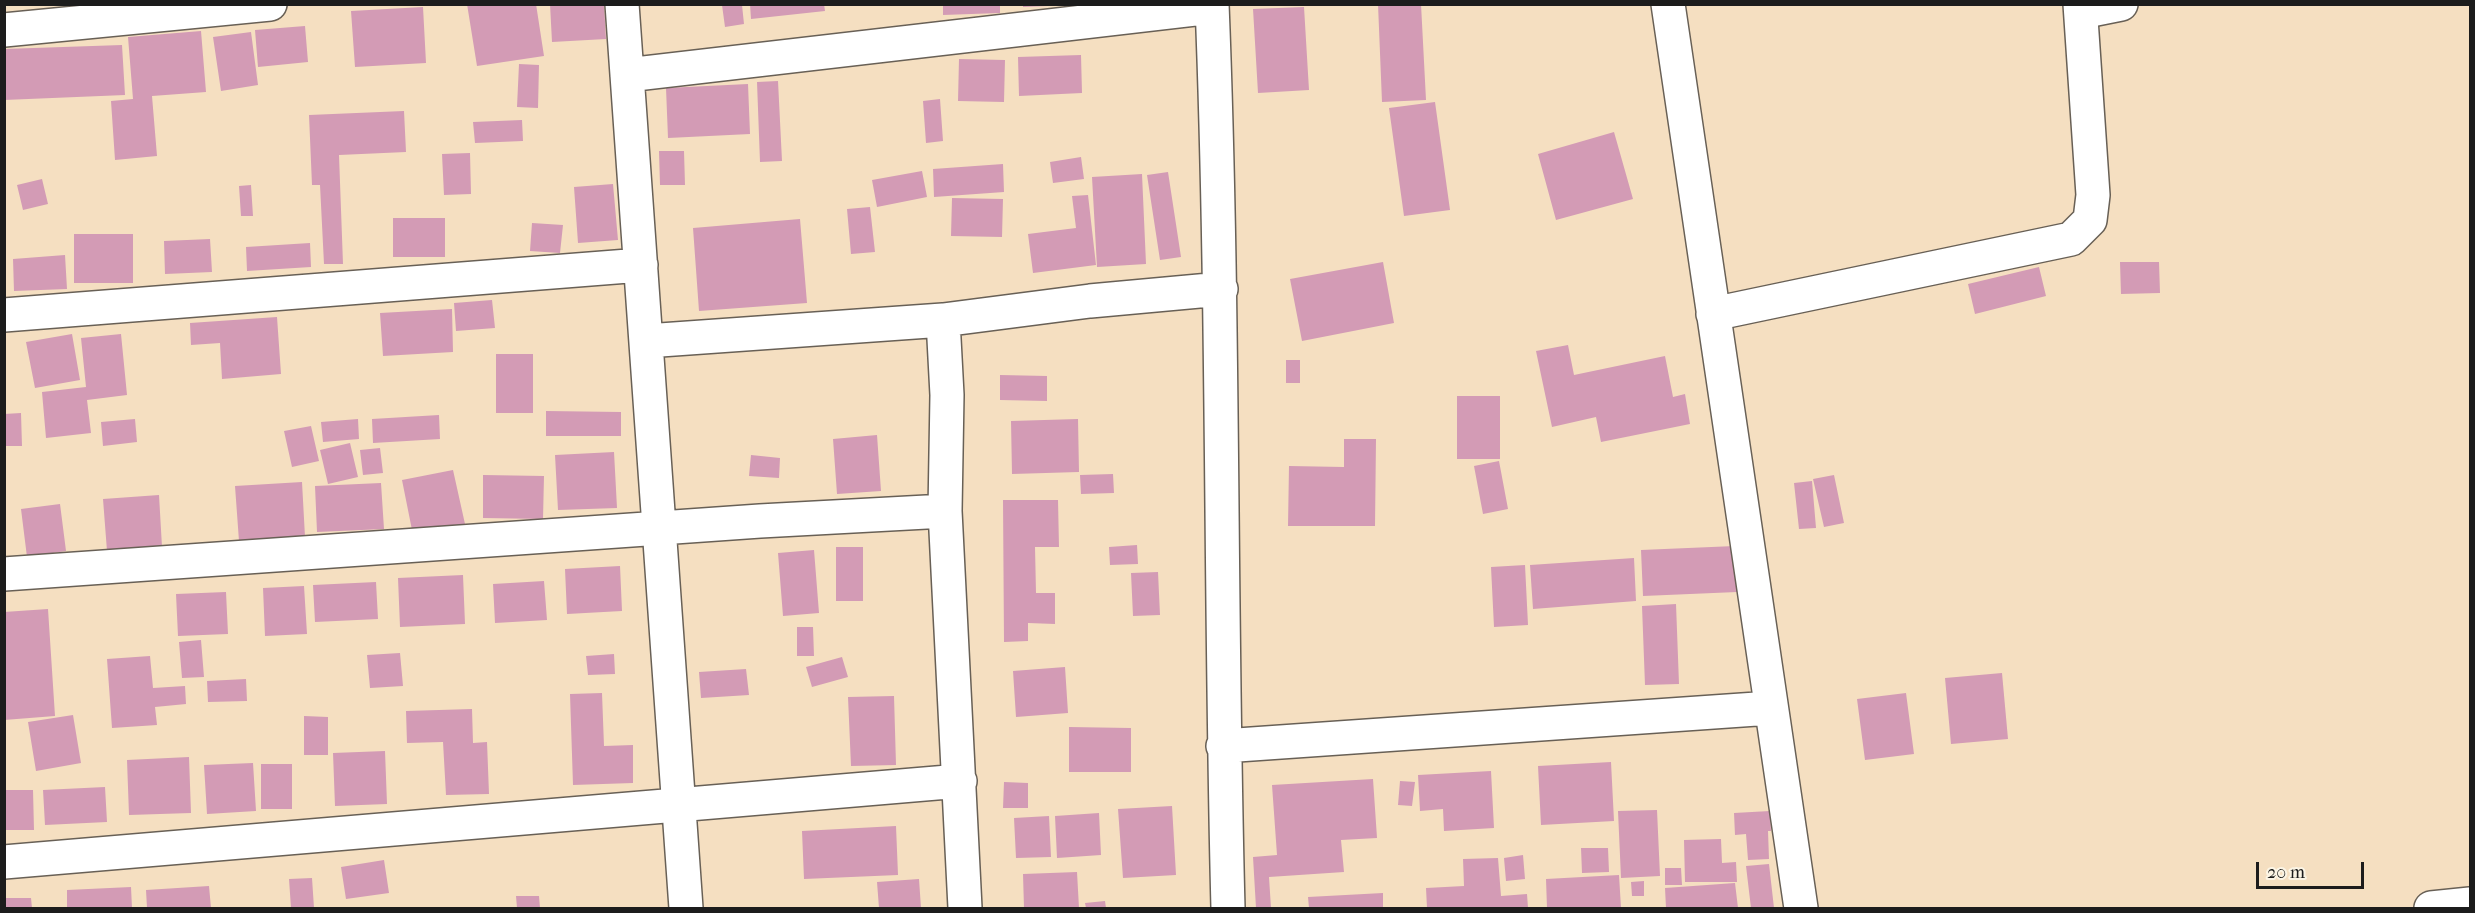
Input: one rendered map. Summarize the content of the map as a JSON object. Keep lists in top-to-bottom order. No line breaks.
{"scale_bar":"20 m"}
